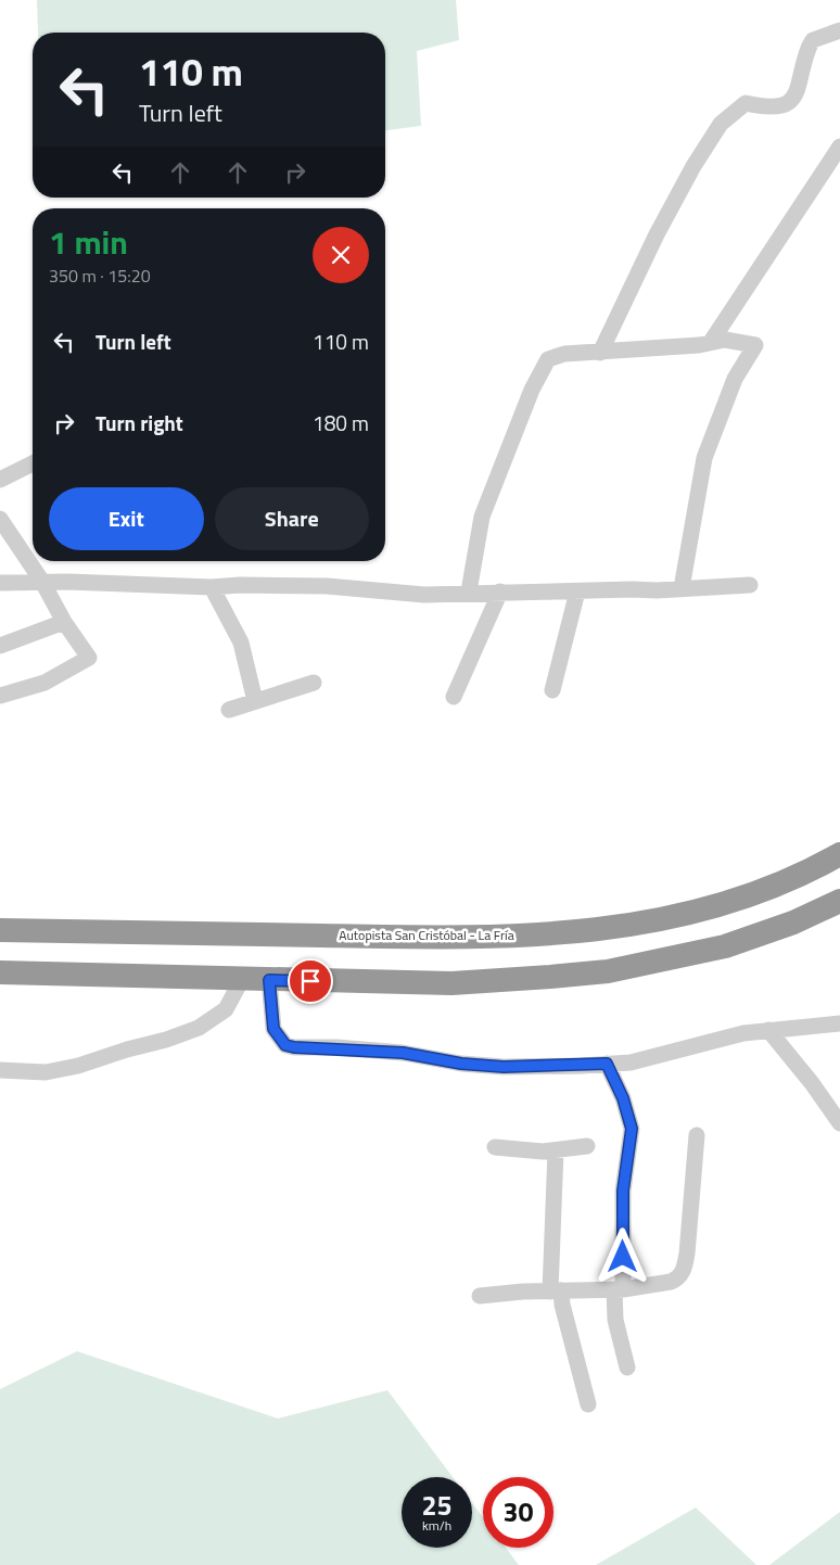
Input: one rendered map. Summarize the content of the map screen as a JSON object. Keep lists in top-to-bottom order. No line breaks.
{"streets":{"highway":["Autopista San Cristóbal - La Fría"]},"page":{"turn":["110 m","Turn left"],"heading":["1 min","350 m · 15:20"],"list":[{"name":"Turn left","value":"110 m"},{"name":"Turn right","value":"180 m"}],"buttons":["Exit","Share"],"speed":"25 km/h","limit":"30"}}
